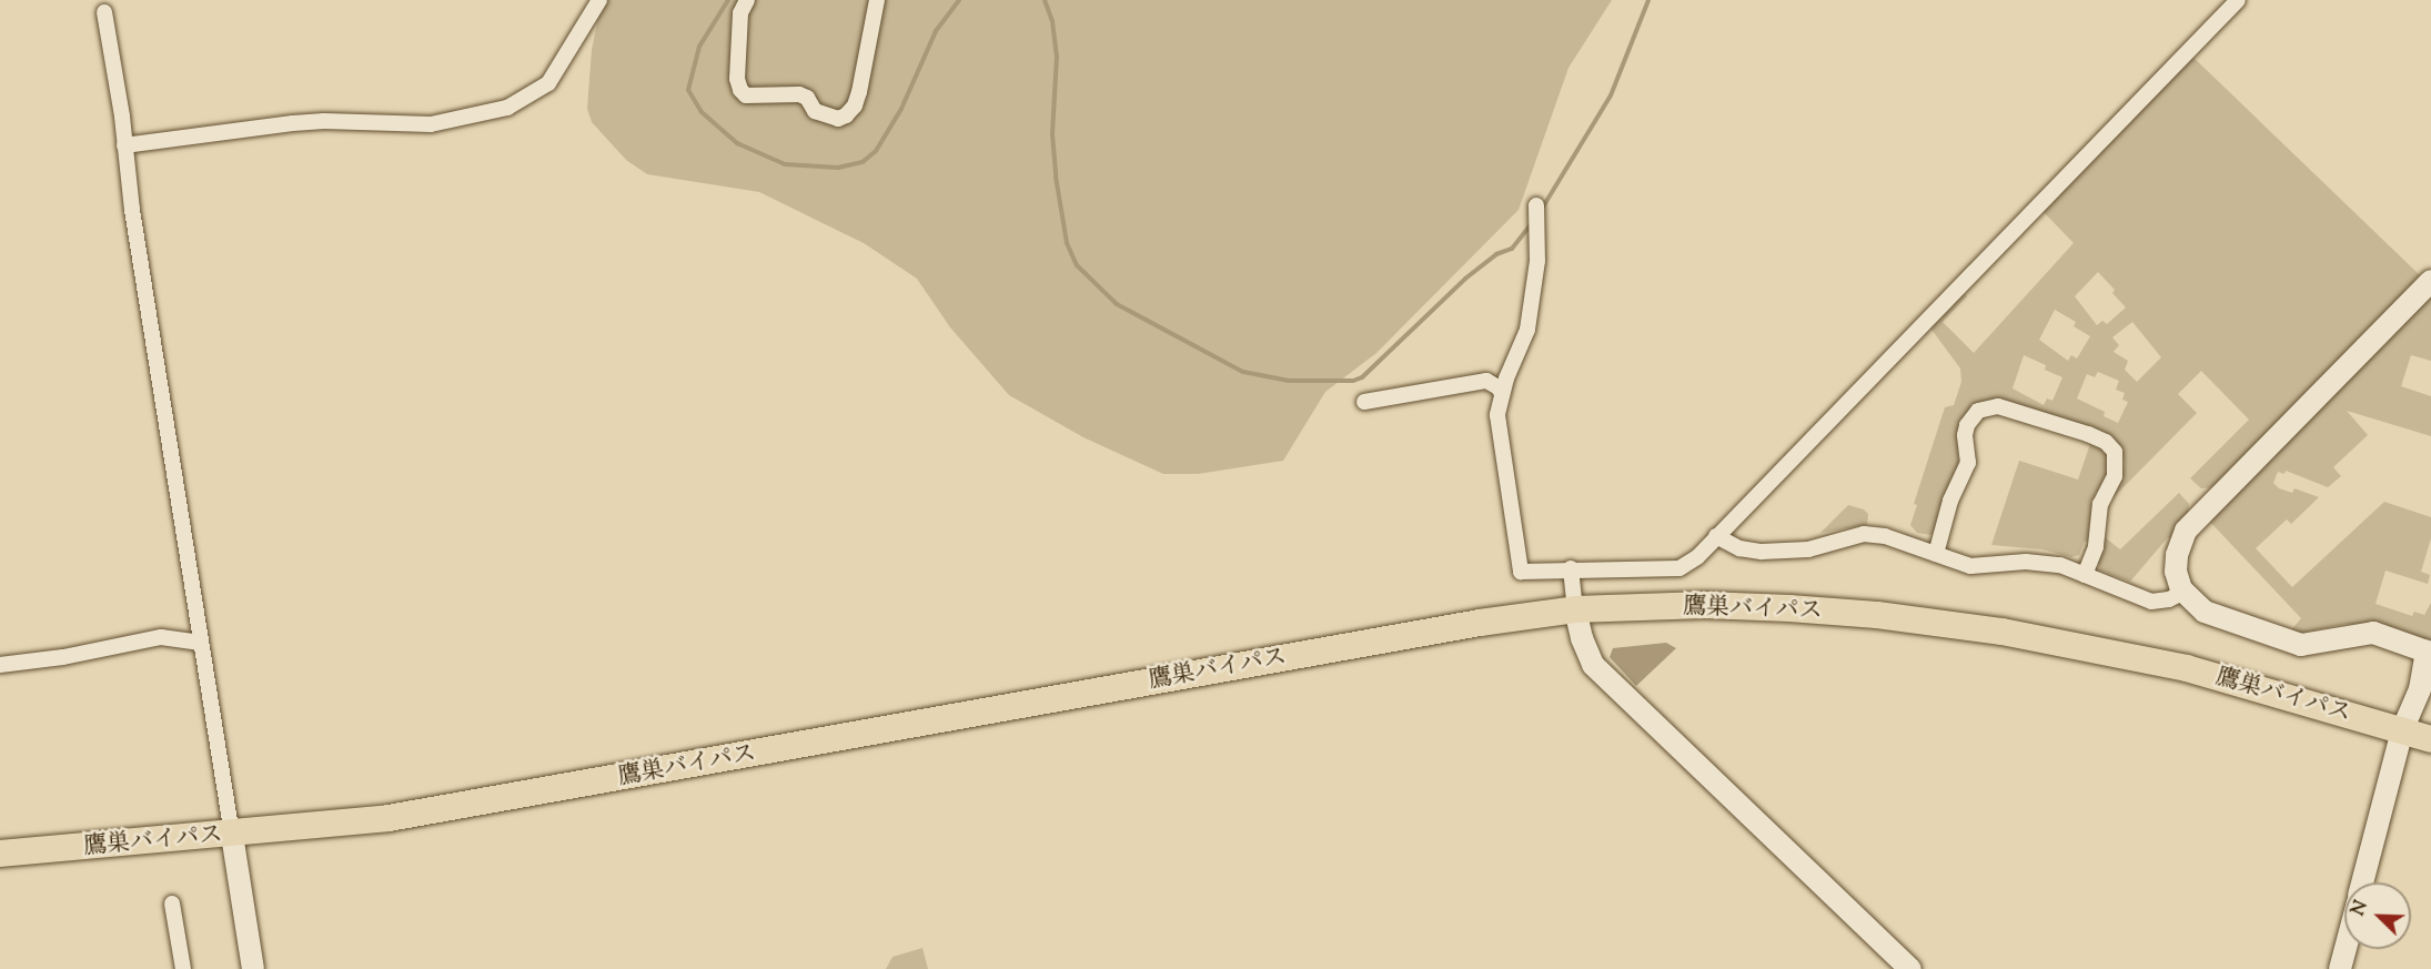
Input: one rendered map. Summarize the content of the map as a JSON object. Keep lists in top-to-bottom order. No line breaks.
{"streets":{"highway":["鷹巣バイパス"]},"north":"top left"}
